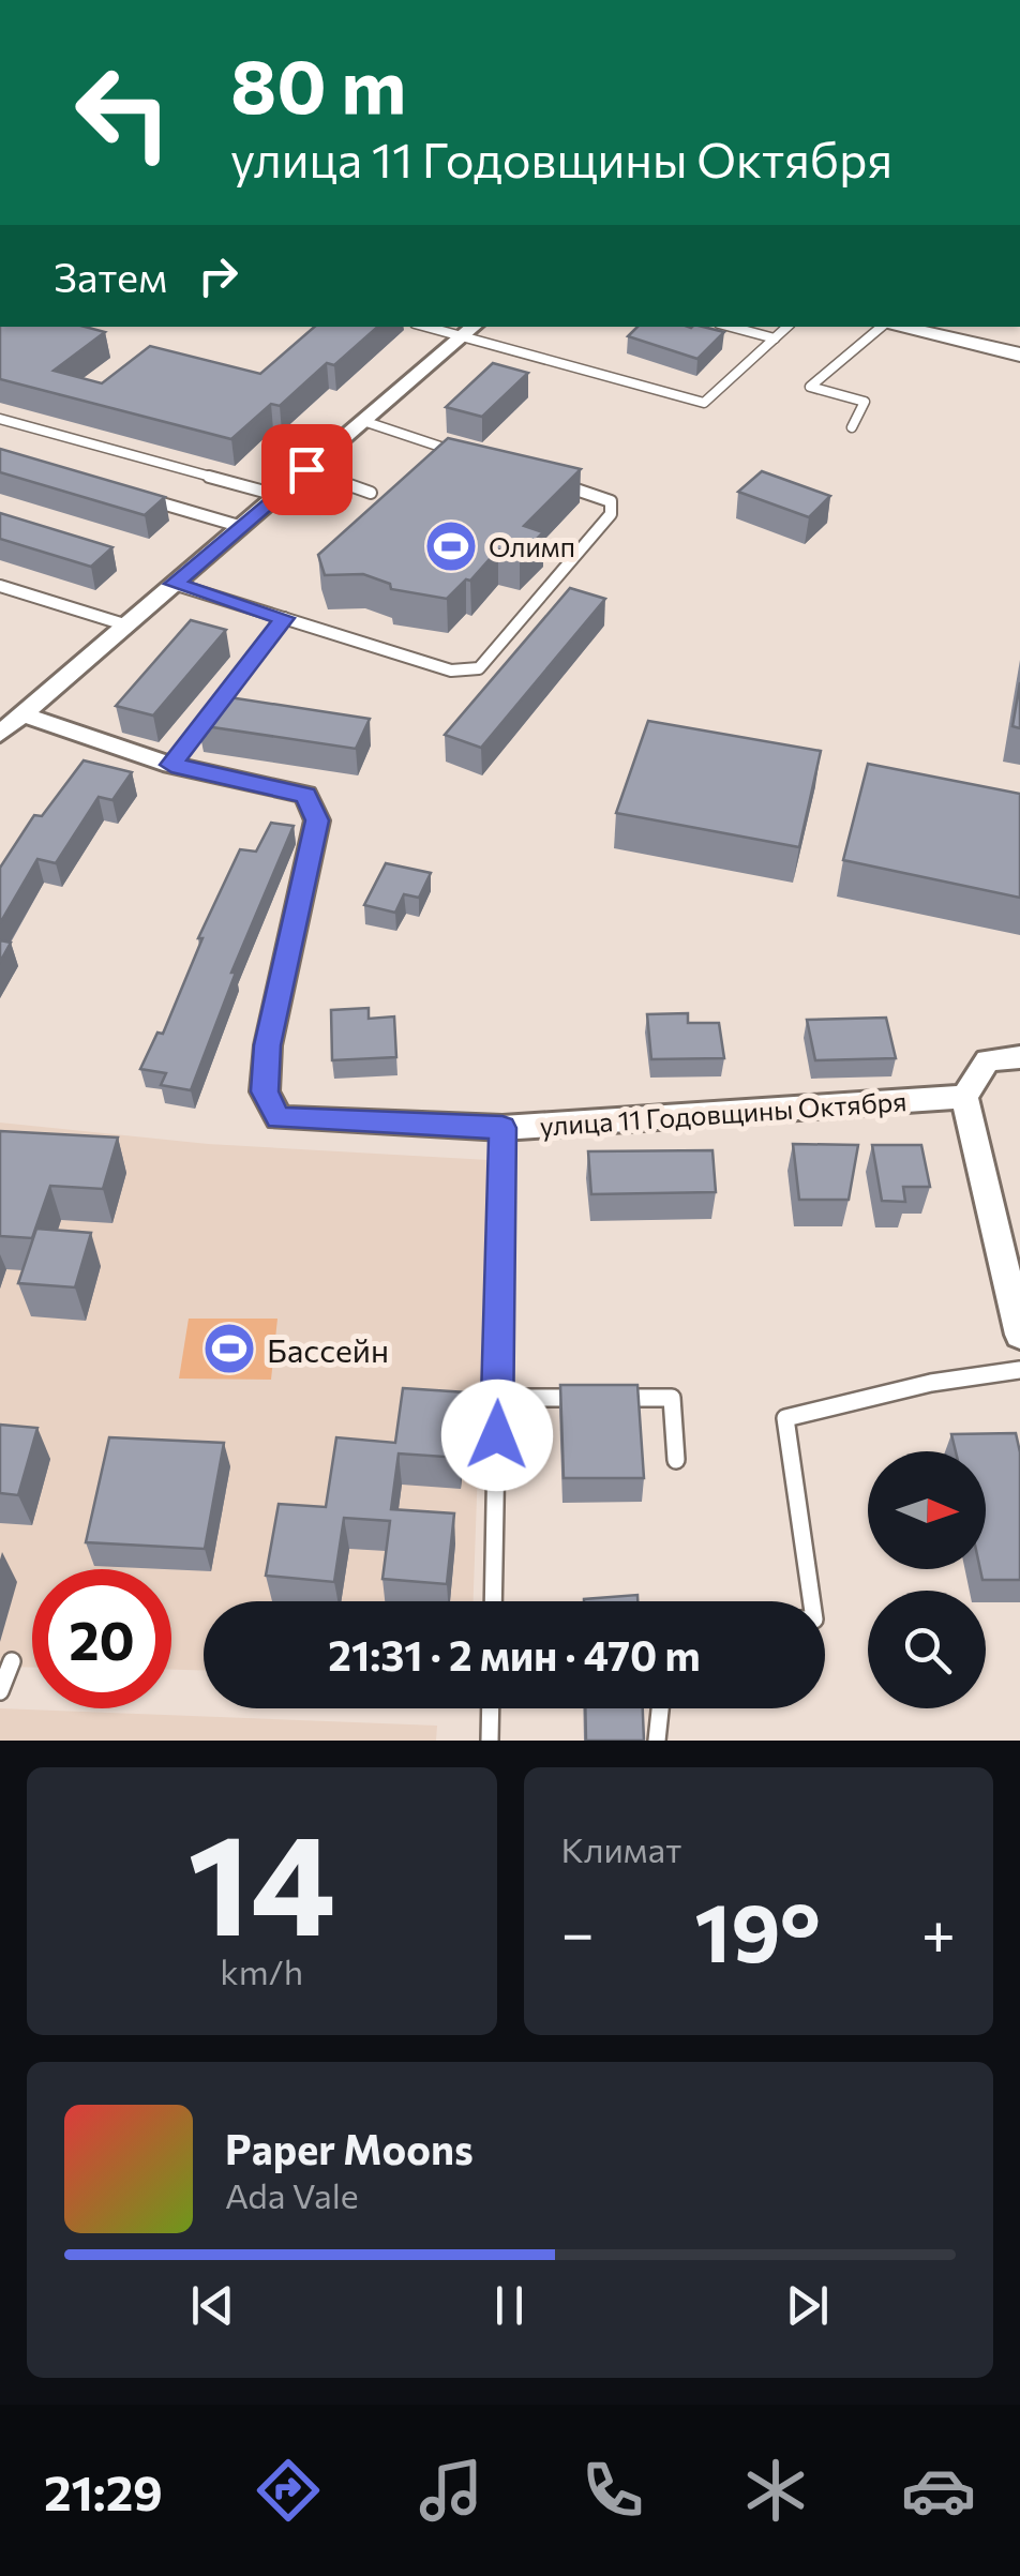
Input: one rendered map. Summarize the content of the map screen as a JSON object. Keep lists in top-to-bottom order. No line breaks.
{"streets":{"street":["улица 11 Годовщины Октября"]},"places":{"sports":["Олимп","Бассейн"]},"north":"right","page":{"turn":["80 m","улица 11 Годовщины Октября"],"then":"Затем","limit":"20","trip":"21:31 · 2 мин · 470 m","tile":[["14","km/h"],"Климат"],"heat":["−","19°","+"],"song":["Paper Moons","Ada Vale"],"tabs":"21:29"}}
